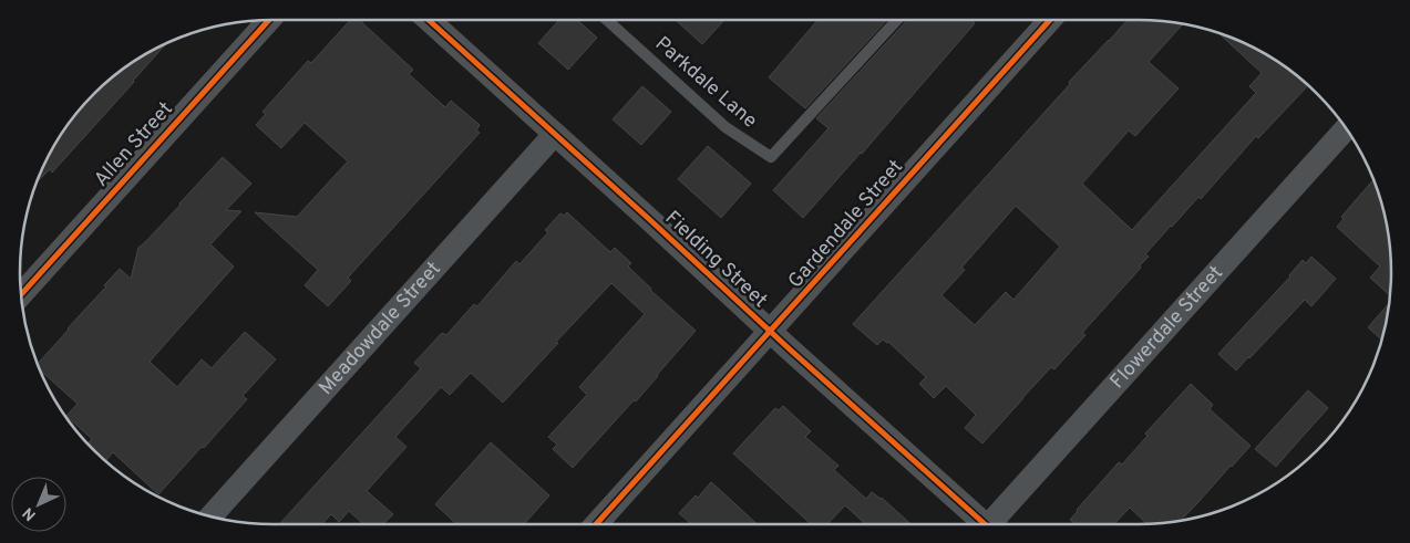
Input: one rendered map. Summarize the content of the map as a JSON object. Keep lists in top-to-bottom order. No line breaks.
{"streets":{"street":["Allen Street","Gardendale Street","Fielding Street","Flowerdale Street","Meadowdale Street"],"lane":["Parkdale Lane"]},"crossings":[["Gardendale Street","Fielding Street"],["Fielding Street","Meadowdale Street"]],"north":"bottom left"}
